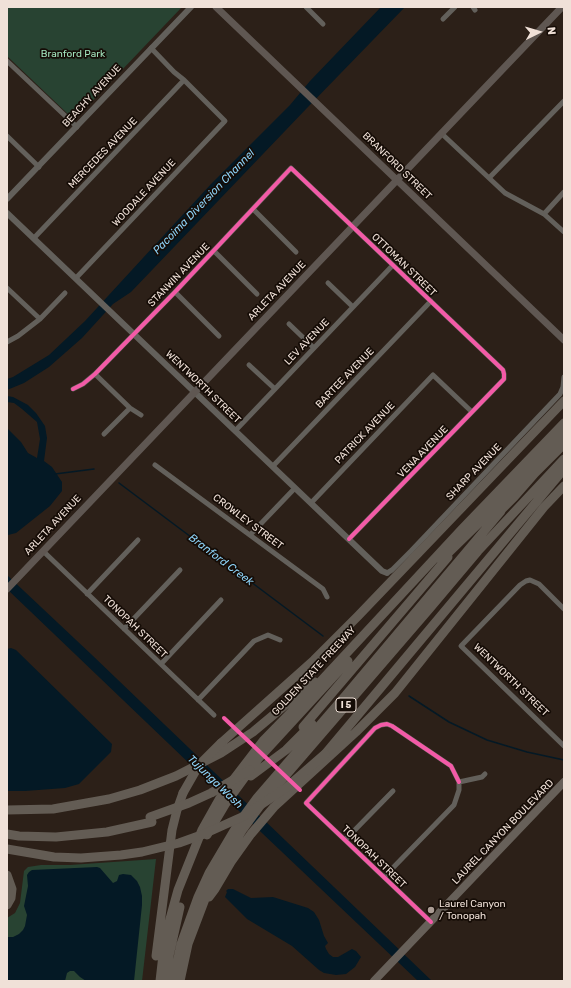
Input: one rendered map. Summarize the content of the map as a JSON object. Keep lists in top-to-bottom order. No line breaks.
{"streets":{"highway":["GOLDEN STATE FREEWAY","I 5"],"main road":["BRANFORD STREET","ARLETA AVENUE","LAUREL CANYON BOULEVARD"],"street":["BEACHY AVENUE","MERCEDES AVENUE","WOODALE AVENUE","OTTOMAN STREET","STANWIN AVENUE","LEV AVENUE","BARTEE AVENUE","WENTWORTH STREET","PATRICK AVENUE","VENA AVENUE","SHARP AVENUE","CROWLEY STREET","TONOPAH STREET"]},"crossings":[["MERCEDES AVENUE","WOODALE AVENUE"],["MERCEDES AVENUE","WENTWORTH STREET"],["BRANFORD STREET","ARLETA AVENUE"],["WOODALE AVENUE","WENTWORTH STREET"],["OTTOMAN STREET","STANWIN AVENUE"],["OTTOMAN STREET","ARLETA AVENUE"],["OTTOMAN STREET","LEV AVENUE"],["OTTOMAN STREET","BARTEE AVENUE"],["OTTOMAN STREET","VENA AVENUE"],["STANWIN AVENUE","WENTWORTH STREET"],["ARLETA AVENUE","WENTWORTH STREET"],["ARLETA AVENUE","TONOPAH STREET"],["LEV AVENUE","WENTWORTH STREET"],["BARTEE AVENUE","WENTWORTH STREET"],["WENTWORTH STREET","PATRICK AVENUE"],["WENTWORTH STREET","VENA AVENUE"],["WENTWORTH STREET","SHARP AVENUE"],["PATRICK AVENUE","VENA AVENUE"],["TONOPAH STREET","LAUREL CANYON BOULEVARD"]],"water":["Pacoima Diversion Channel","Branford Creek","Tujunga Wash"],"parks":["Branford Park"],"places":["Laurel Canyon / Tonopah"],"north":"right"}
